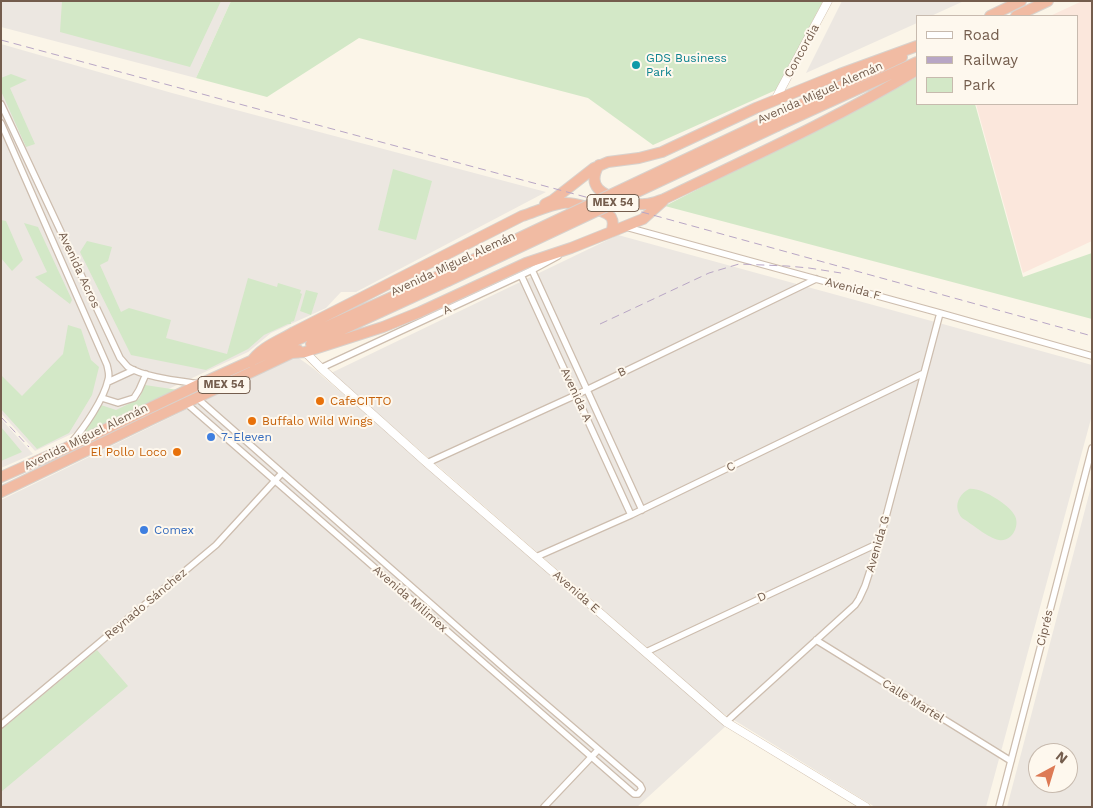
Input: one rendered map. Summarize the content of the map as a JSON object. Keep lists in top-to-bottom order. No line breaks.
{"streets":{"highway":["Avenida Miguel Alemán","MEX 54"],"main road":["Concordia","Avenida E"],"street":["Avenida Acros","Avenida F","A","B","Avenida A","C","Avenida G","D","Avenida Milimex","Reynado Sánchez","Ciprés","Calle Martel"]},"crossings":[["Avenida Miguel Alemán","Avenida Acros"],["Avenida Miguel Alemán","Avenida Milimex"],["Avenida F","B"],["Avenida F","Avenida G"],["A","Avenida A"],["A","Avenida E"],["B","Avenida A"],["B","Avenida E"],["Avenida A","C"],["C","Avenida G"],["C","Avenida E"],["Avenida G","Avenida E"],["Avenida G","D"],["Avenida G","Calle Martel"],["Avenida E","D"],["Avenida Milimex","Reynado Sánchez"],["Ciprés","Calle Martel"]],"places":["GDS Business Park","CafeCITTO","Buffalo Wild Wings","7-Eleven","El Pollo Loco","Comex"],"legend":["Road","Railway","Park"],"north":"top right"}
